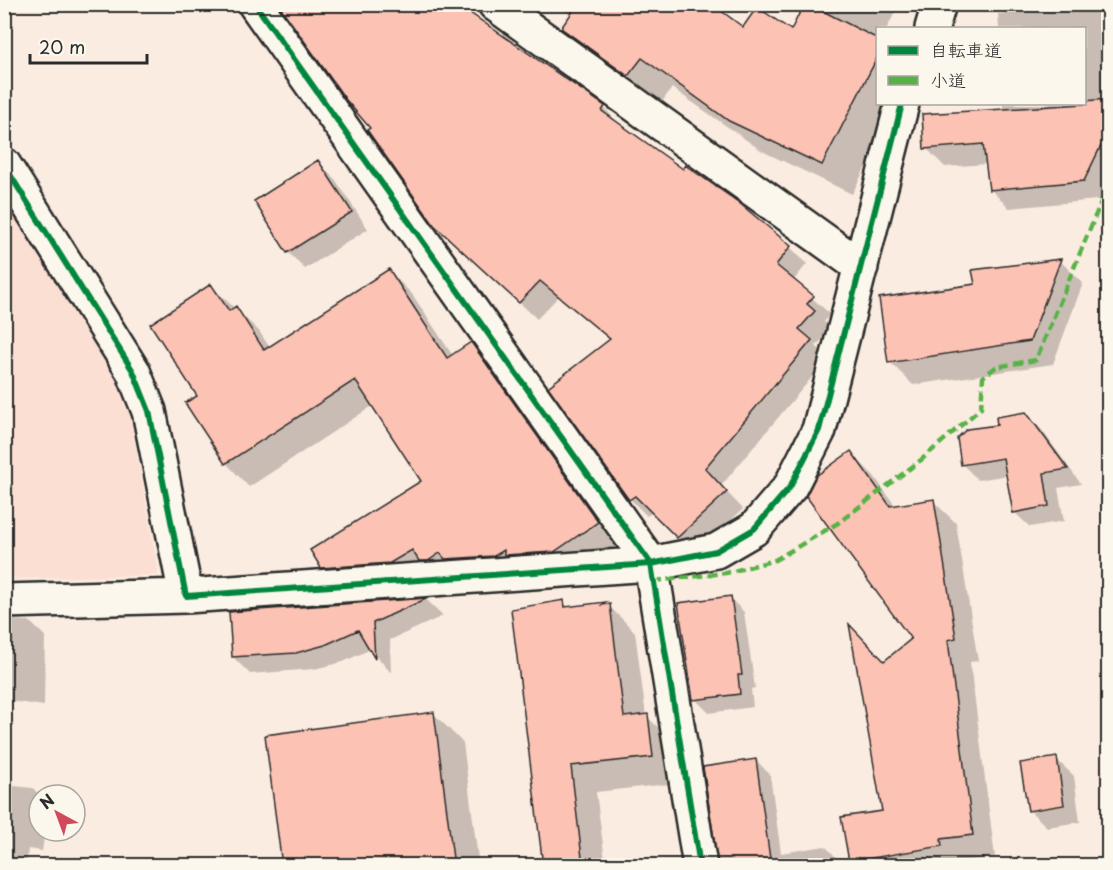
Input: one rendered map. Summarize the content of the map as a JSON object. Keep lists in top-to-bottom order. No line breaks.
{"legend":["自転車道","小道"],"scale_bar":"20 m","north":"top left"}
